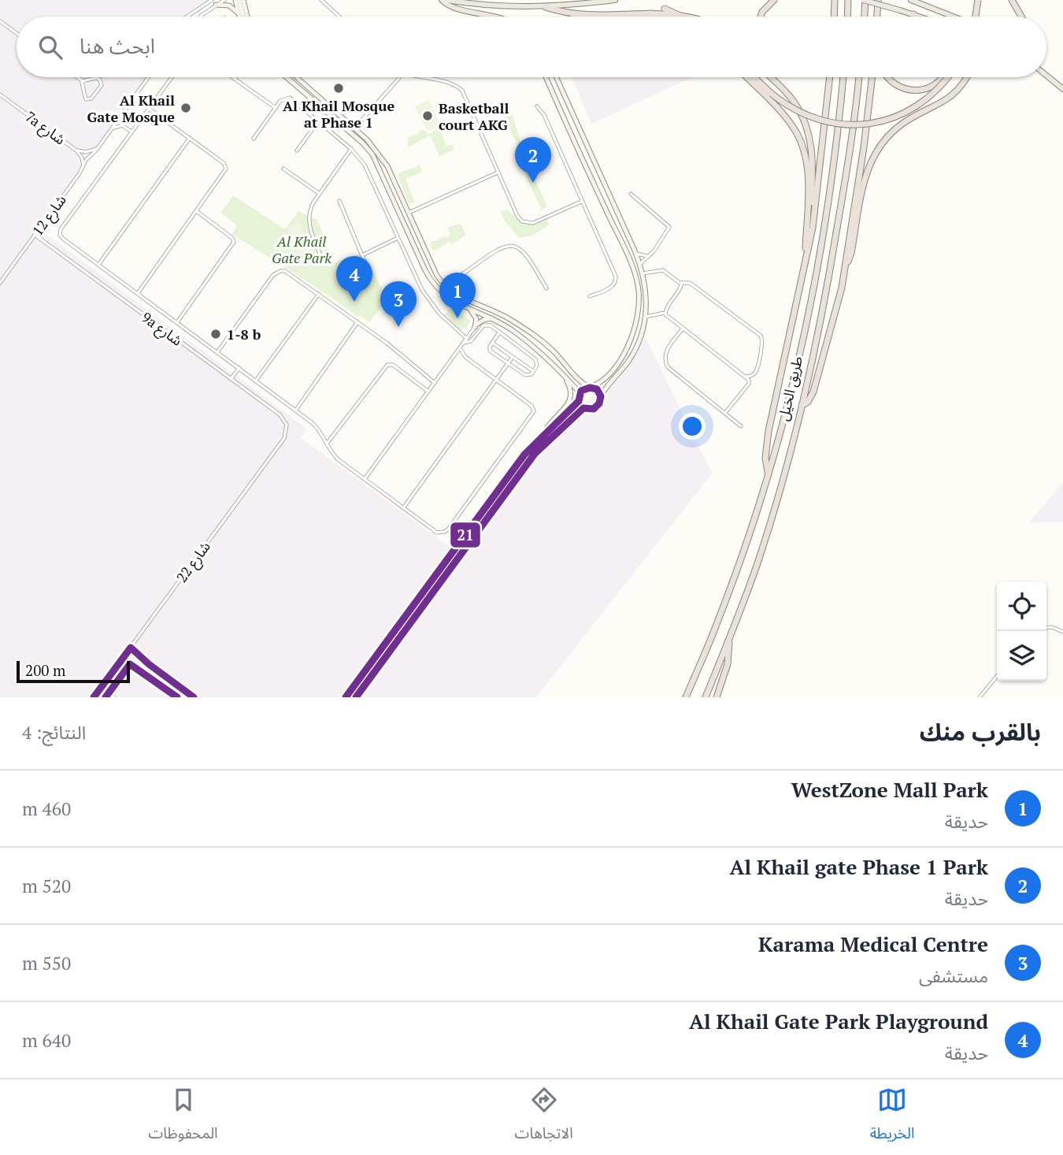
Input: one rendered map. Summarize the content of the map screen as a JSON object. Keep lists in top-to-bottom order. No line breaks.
{"streets":{"highway":["طريق الخيل"],"street":["7a شارع","شارع 12","9a شارع","شارع 22"]},"crossings":[["7a شارع","شارع 12"],["شارع 12","9a شارع"],["9a شارع","شارع 22"]],"parks":["Al Khail Gate Park"],"places":["Al Khail Mosque at Phase 1","Al Khail Gate Mosque","Basketball court AKG","1-8 b"],"lines":["transit line 21"],"scale_bar":"200 m","page":{"search":"ابحث هنا","pins":["2","4","1","3"],"scale":"200 m","heading":["بالقرب منك","النتائج: 4"],"list":[{"mark":"1","name":"WestZone Mall Park","note":"حديقة","value":"460 m"},{"mark":"2","name":"Al Khail gate Phase 1 Park","note":"حديقة","value":"520 m"},{"mark":"3","name":"Karama Medical Centre","note":"مستشفى","value":"550 m"},{"mark":"4","name":"Al Khail Gate Park Playground","note":"حديقة","value":"640 m"}],"nav":["الخريطة","الاتجاهات","المحفوظات"]}}
